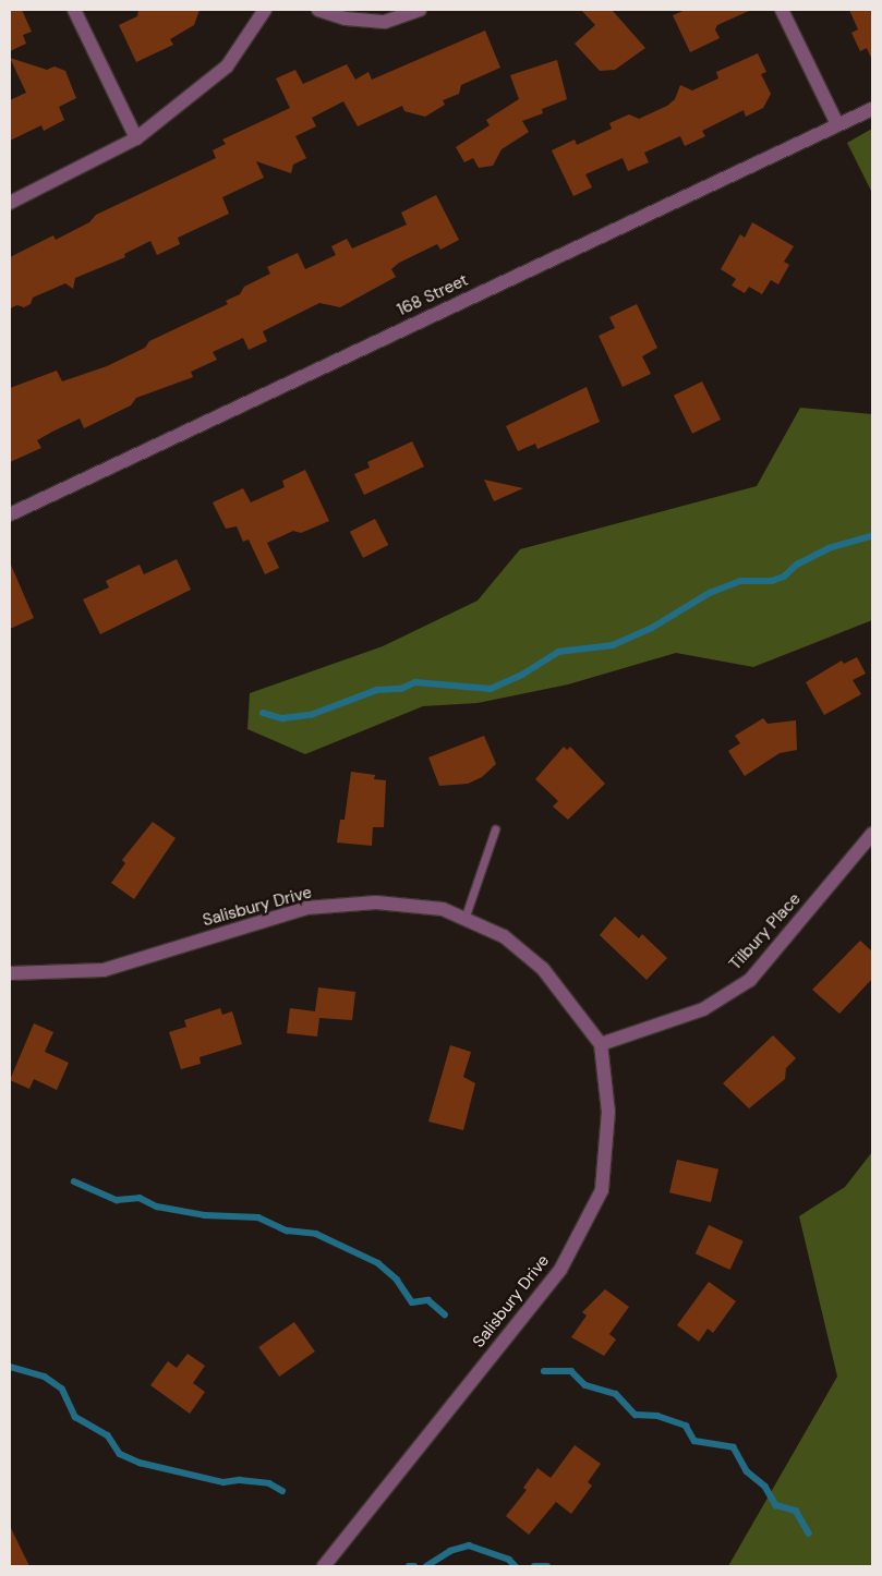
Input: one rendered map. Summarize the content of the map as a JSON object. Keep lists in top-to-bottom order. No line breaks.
{"streets":{"street":["168 Street","Salisbury Drive","Tilbury Place"]},"crossings":[["Salisbury Drive","Tilbury Place"]]}
